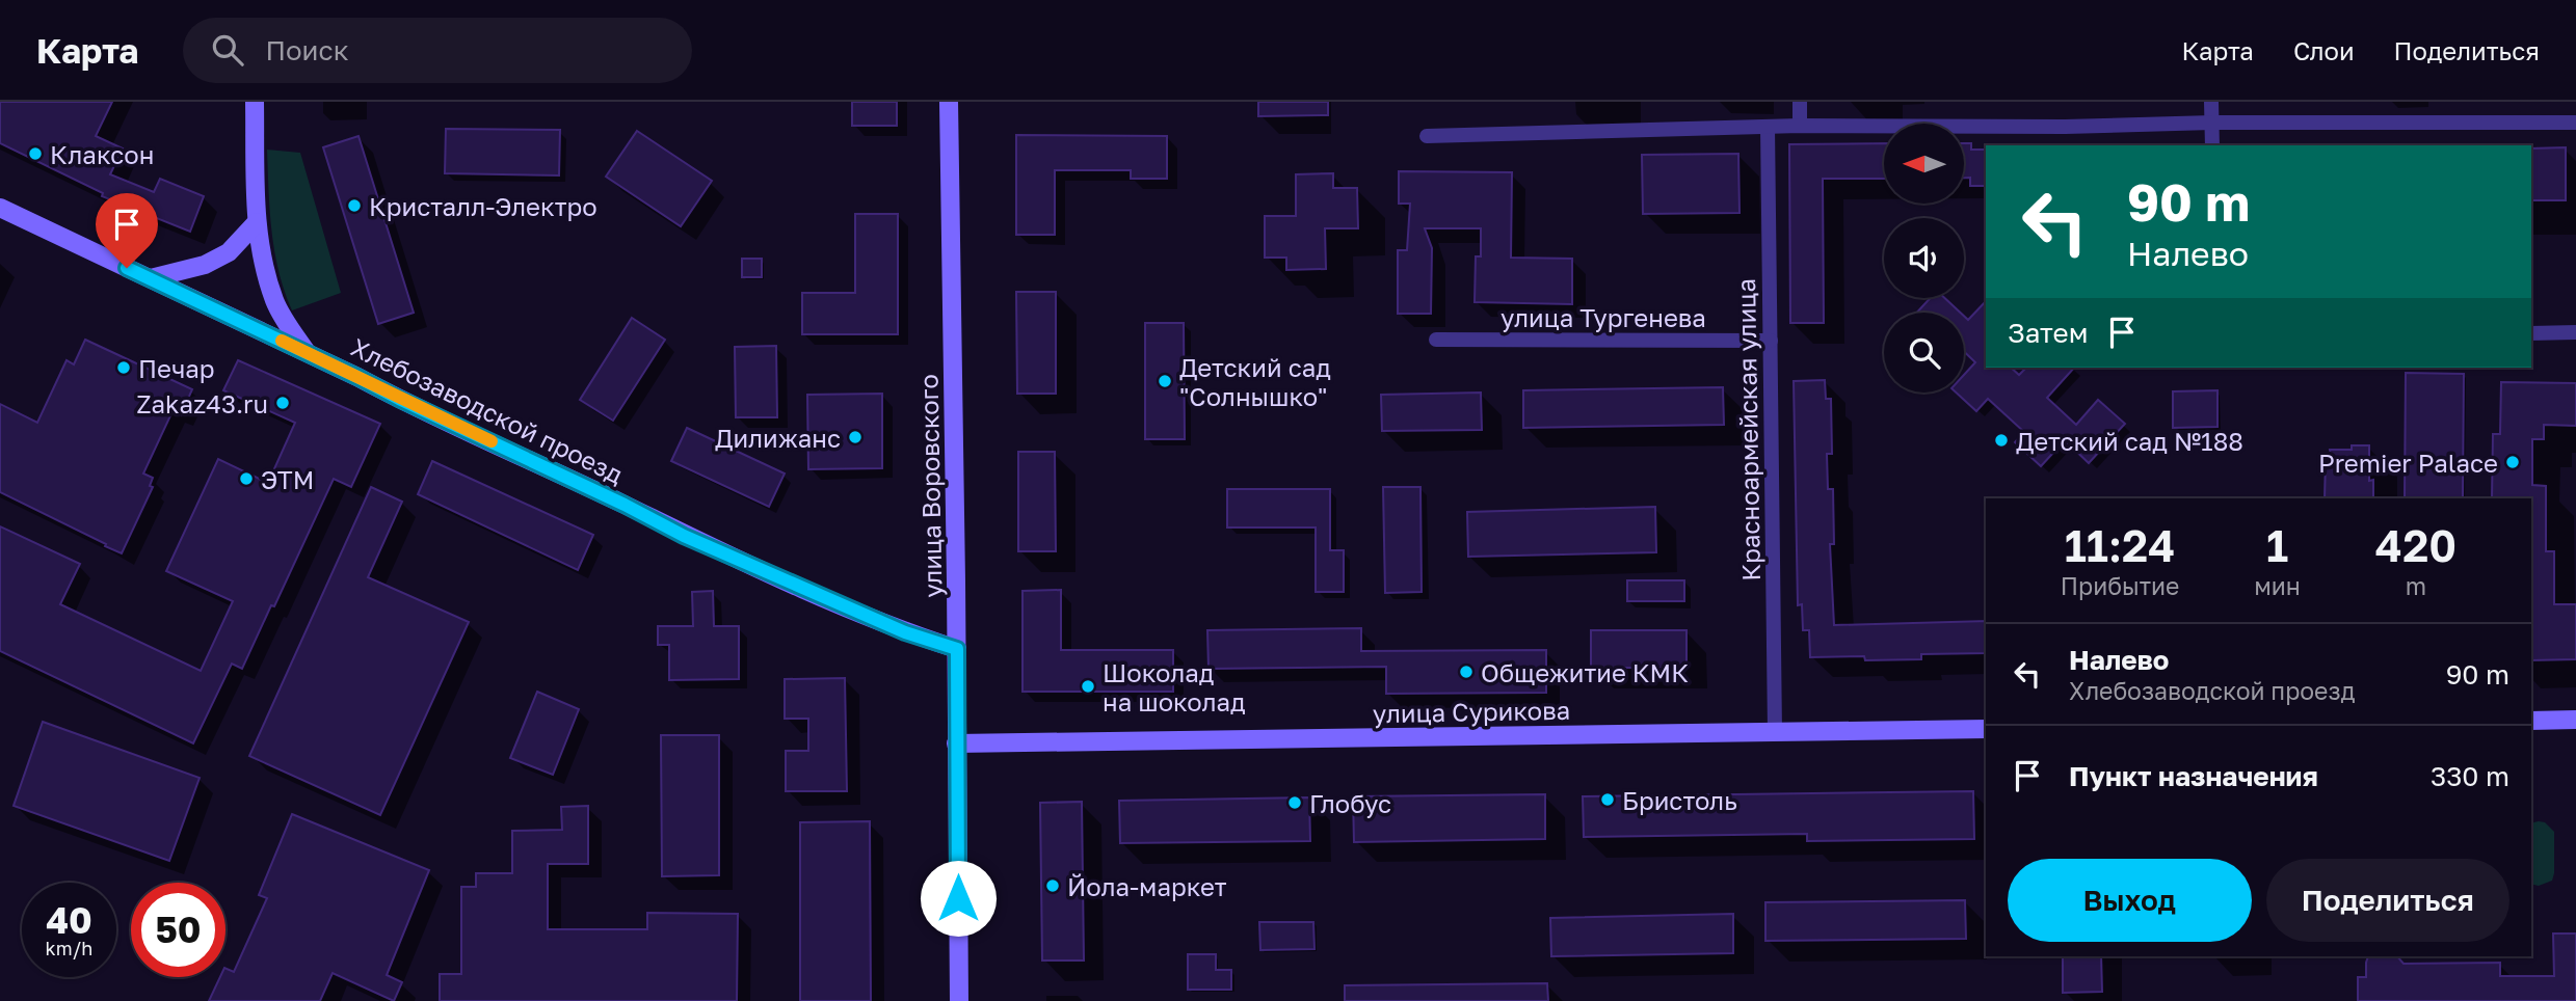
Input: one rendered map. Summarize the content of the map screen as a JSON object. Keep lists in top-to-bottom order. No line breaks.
{"streets":{"street":["улица Тургенева","Хлебозаводской проезд","Красноармейская улица","улица Воровского","улица Сурикова"]},"crossings":[["улица Тургенева","Красноармейская улица"],["Хлебозаводской проезд","улица Воровского"],["Красноармейская улица","улица Сурикова"],["улица Воровского","улица Сурикова"]],"places":["Клаксон","Кристалл-Электро","Печар","Детский сад \"Солнышко\"","Zakaz43.ru","Дилижанс","Детский сад №188","Premier Palace","ЭТМ","Общежитие КМК","Шоколад на шоколад","Бристоль","Глобус","Йола-маркет"],"north":"left","page":{"header":"Карта","search":"Поиск","nav":["Карта","Слои","Поделиться"],"turn":["90 m","Налево"],"then":"Затем","eta":["11:24","Прибытие","1","мин","420","m"],"list":[{"name":"Налево","note":"Хлебозаводской проезд","value":"90 m"},{"name":"Пункт назначения","value":"330 m"}],"buttons":["Выход","Поделиться"],"speed":"40 km/h","limit":"50"}}
